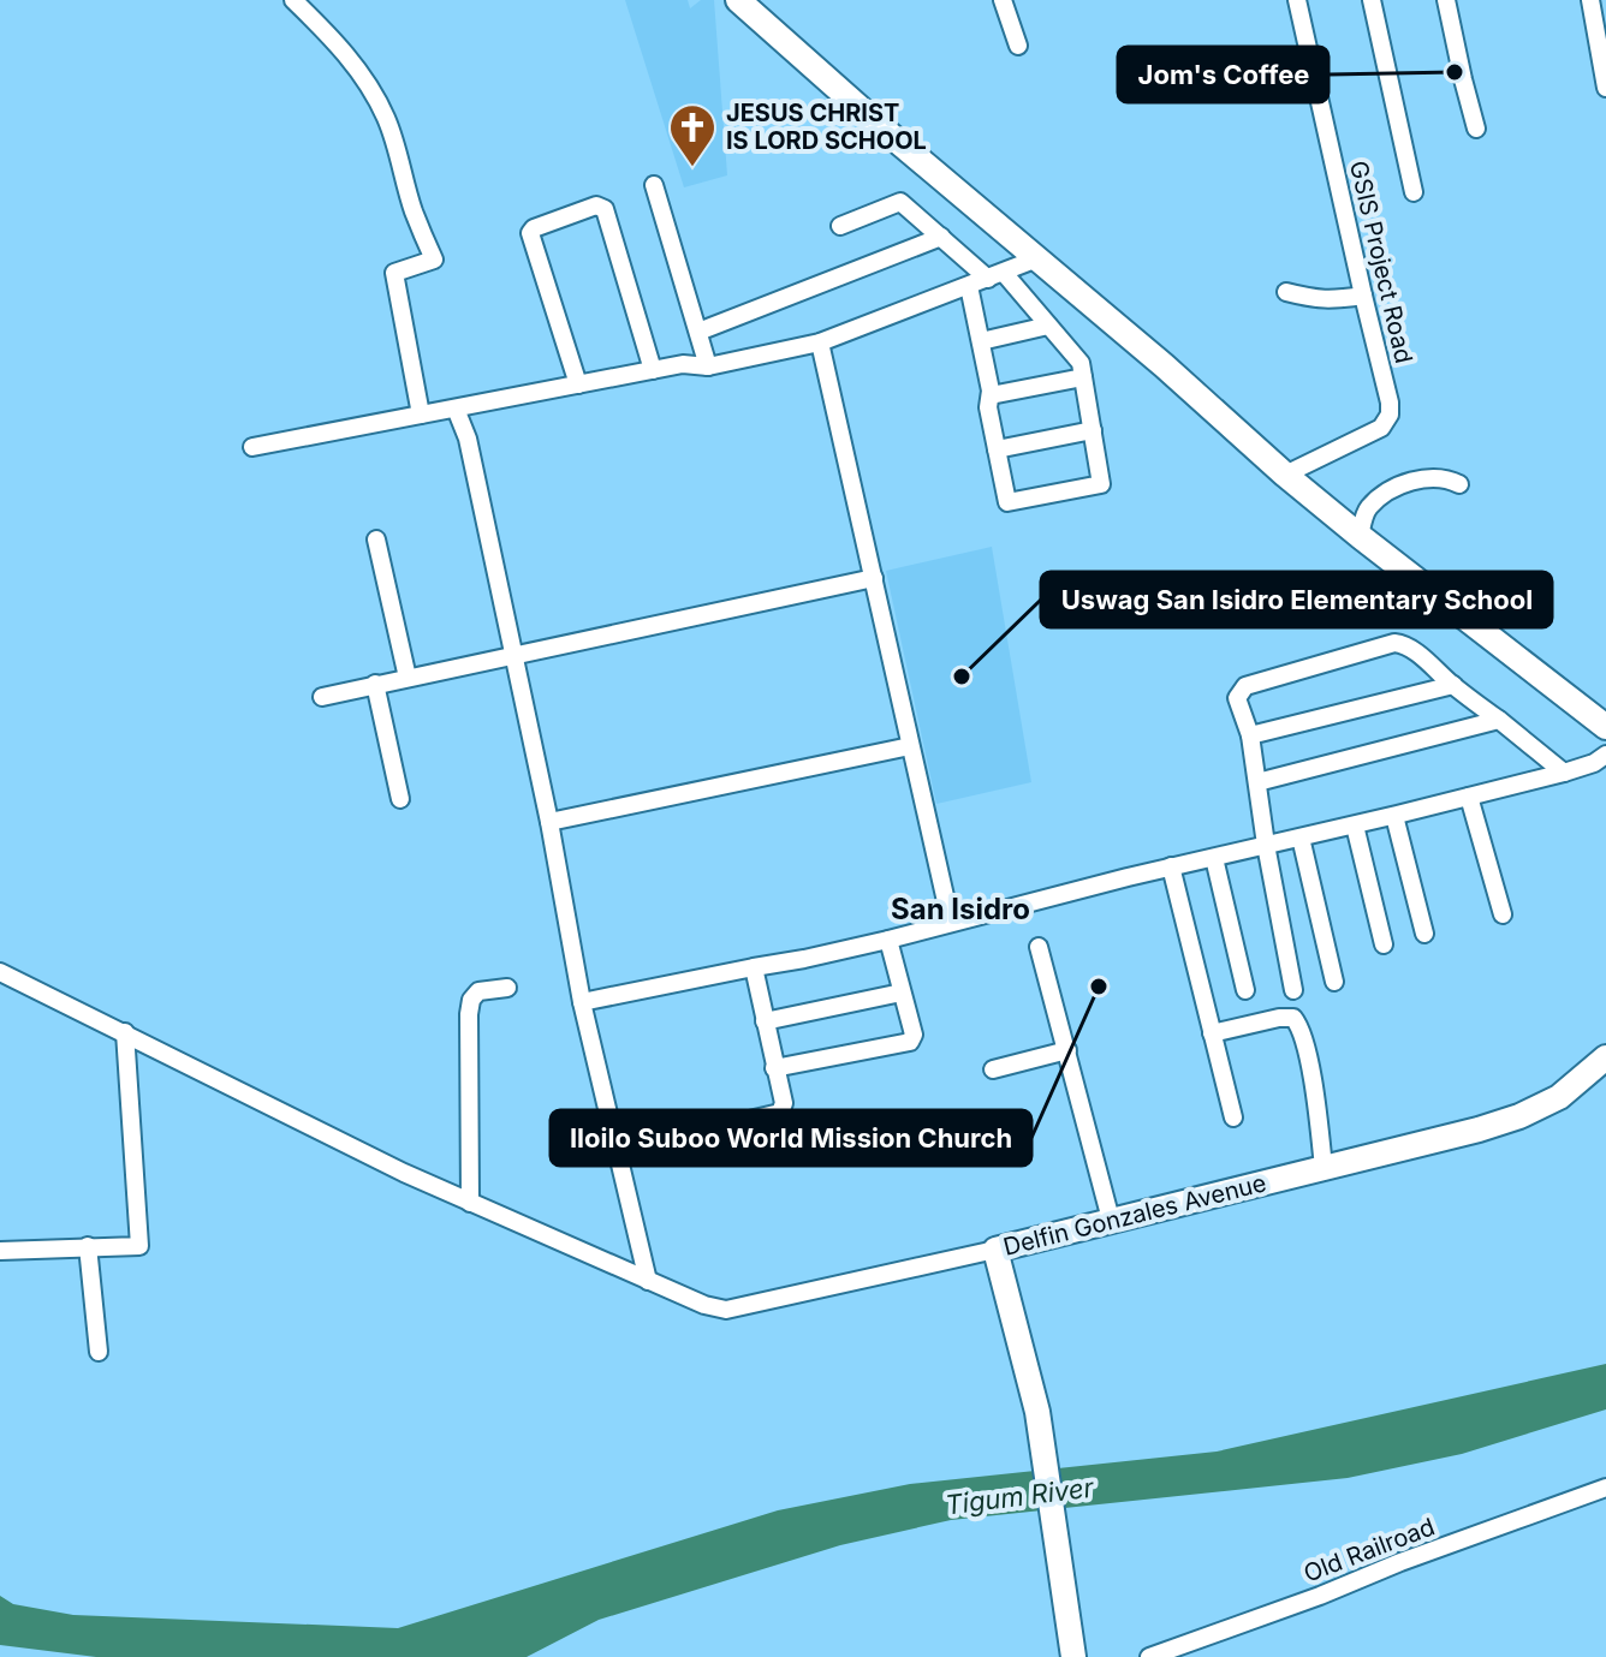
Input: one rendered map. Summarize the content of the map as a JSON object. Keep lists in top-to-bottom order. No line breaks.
{"streets":{"street":["GSIS Project Road","Delfin Gonzales Avenue","Old Railroad"]},"districts":["San Isidro"],"water":["Tigum River"],"places":{"other":["Jom's Coffee","Uswag San Isidro Elementary School","Iloilo Suboo World Mission Church"],"church":["JESUS CHRIST IS LORD SCHOOL"]}}
